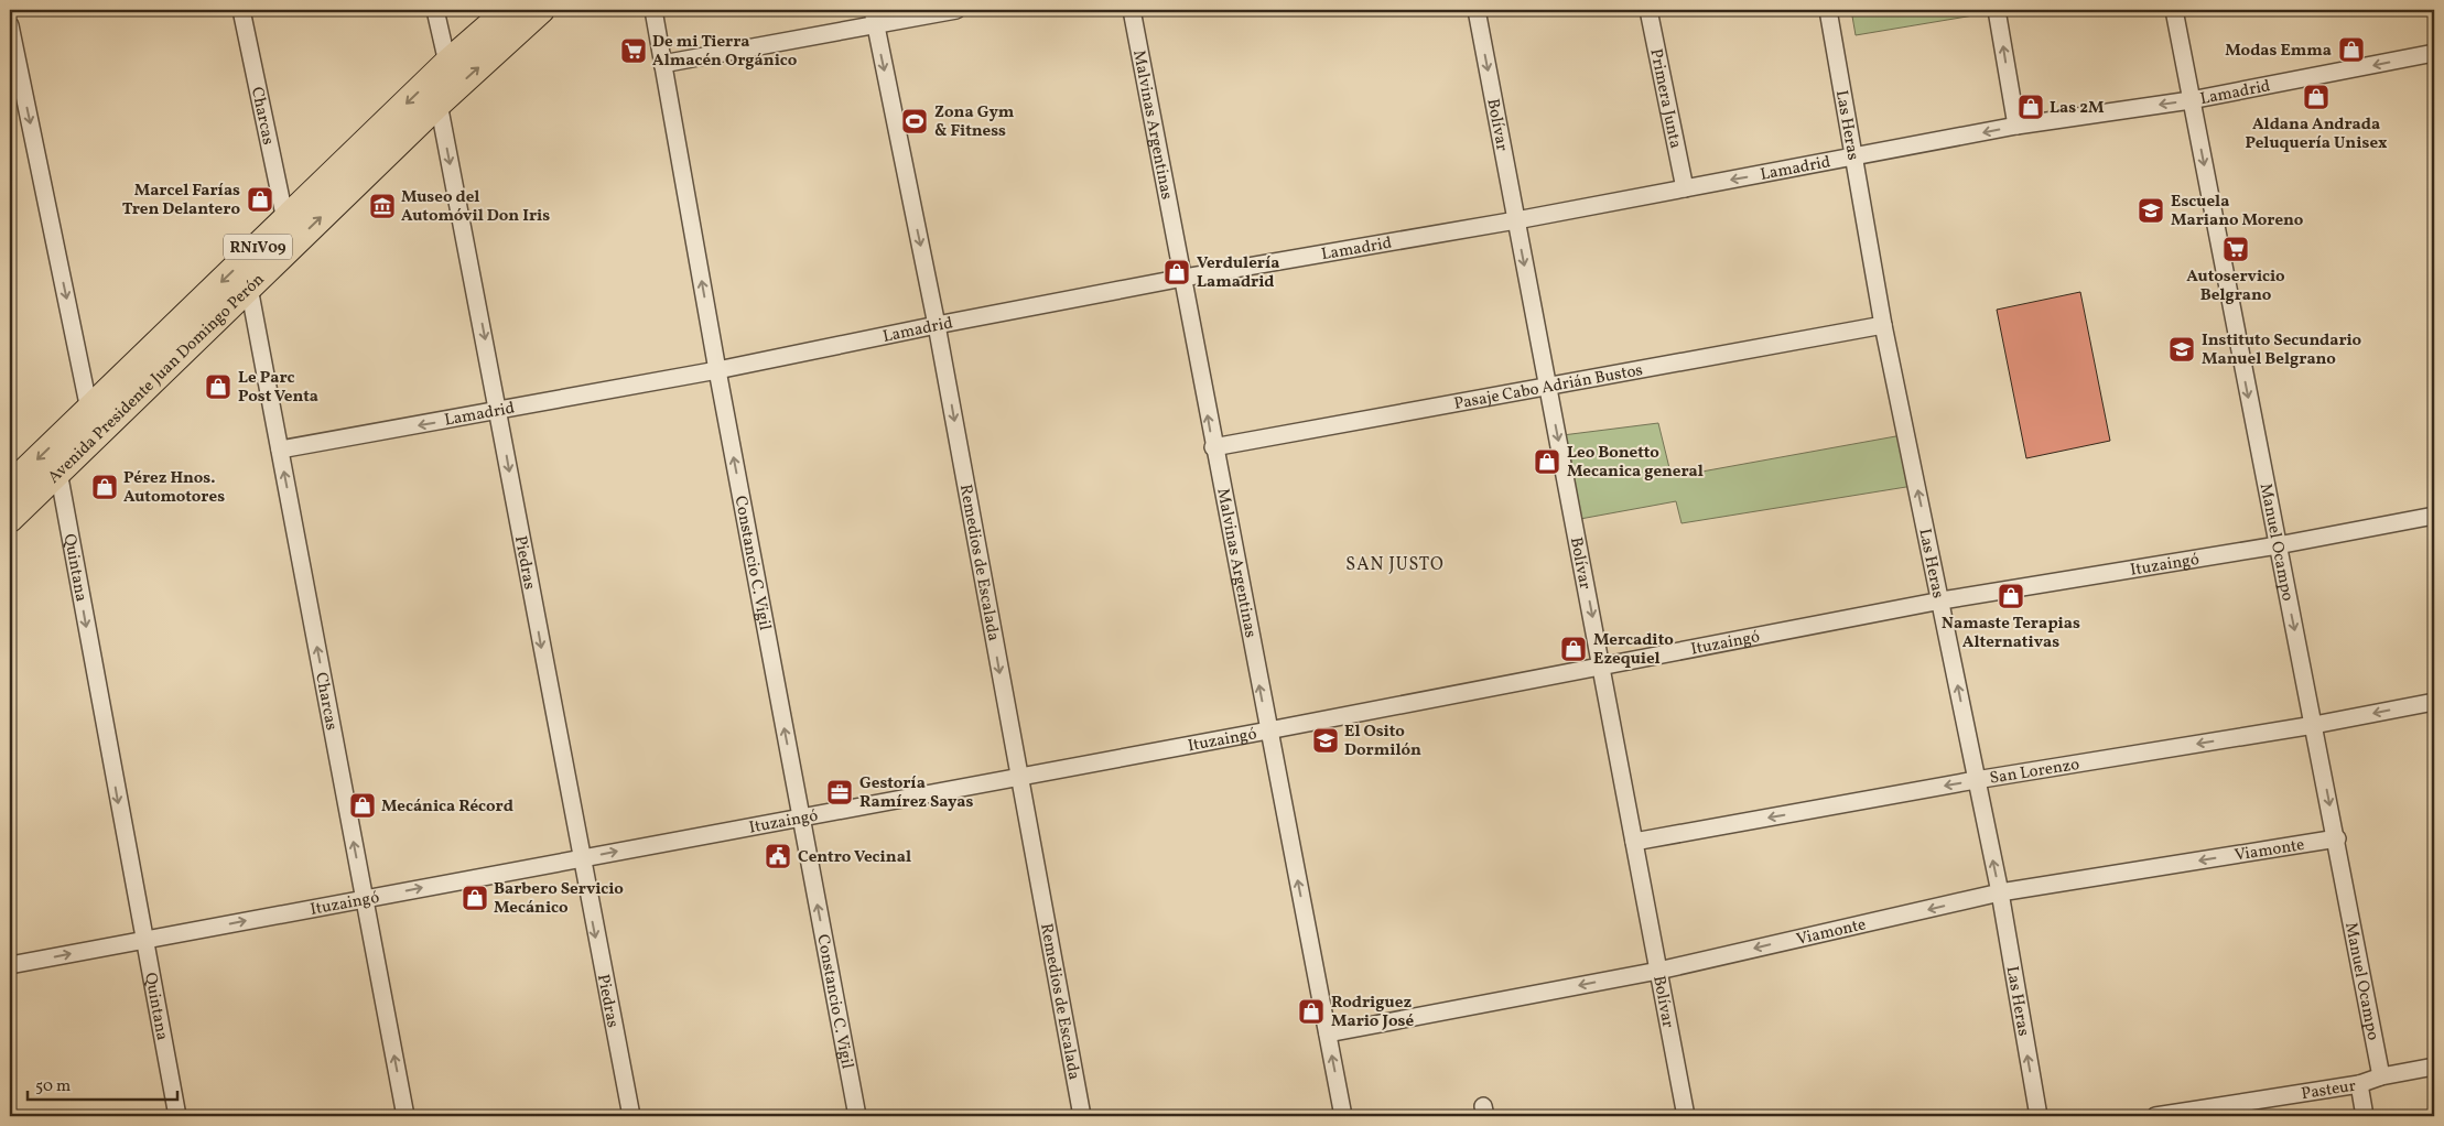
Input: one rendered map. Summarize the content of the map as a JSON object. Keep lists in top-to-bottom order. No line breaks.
{"streets":{"main road":["RN1V09","Avenida Presidente Juan Domingo Perón"],"street":["Lamadrid","Primera Junta","Charcas","Malvinas Argentinas","Bolívar","Las Heras","Pasaje Cabo Adrián Bustos","Manuel Ocampo","Piedras","Constancio C. Vigil","Remedios de Escalada","Ituzaingó","Quintana","San Lorenzo","Viamonte","Pasteur"]},"crossings":[["Lamadrid","Primera Junta"],["Lamadrid","Charcas"],["Lamadrid","Malvinas Argentinas"],["Lamadrid","Bolívar"],["Lamadrid","Las Heras"],["Lamadrid","Manuel Ocampo"],["Lamadrid","Piedras"],["Lamadrid","Constancio C. Vigil"],["Lamadrid","Remedios de Escalada"],["Charcas","Avenida Presidente Juan Domingo Perón"],["Charcas","Ituzaingó"],["Malvinas Argentinas","Pasaje Cabo Adrián Bustos"],["Malvinas Argentinas","Ituzaingó"],["Malvinas Argentinas","Viamonte"],["Bolívar","Pasaje Cabo Adrián Bustos"],["Bolívar","Ituzaingó"],["Bolívar","San Lorenzo"],["Bolívar","Viamonte"],["Las Heras","Pasaje Cabo Adrián Bustos"],["Las Heras","Ituzaingó"],["Las Heras","San Lorenzo"],["Las Heras","Viamonte"],["Avenida Presidente Juan Domingo Perón","Piedras"],["Avenida Presidente Juan Domingo Perón","Quintana"],["Manuel Ocampo","Ituzaingó"],["Manuel Ocampo","San Lorenzo"],["Manuel Ocampo","Viamonte"],["Manuel Ocampo","Pasteur"],["Piedras","Ituzaingó"],["Constancio C. Vigil","Ituzaingó"],["Remedios de Escalada","Ituzaingó"],["Ituzaingó","Quintana"]],"one_way":["Lamadrid","Charcas","Malvinas Argentinas","Bolívar","Las Heras","Manuel Ocampo","Piedras","Constancio C. Vigil","Remedios de Escalada","Quintana","San Lorenzo","Viamonte"],"districts":["SAN JUSTO"],"places":{"shop":["Modas Emma","Aldana Andrada Peluquería Unisex","Las 2M","Marcel Farías Tren Delantero","Verdulería Lamadrid","Le Parc Post Venta","Leo Bonetto Mecanica general","Pérez Hnos. Automotores","Namaste Terapias Alternativas","Mercadito Ezequiel","Mecánica Récord","Barbero Servicio Mecánico","Rodriguez Mario José"],"supermarket":["De mi Tierra Almacén Orgánico","Autoservicio Belgrano"],"sports":["Zona Gym & Fitness"],"museum":["Museo del Automóvil Don Iris"],"school or university":["Escuela Mariano Moreno","Instituto Secundario Manuel Belgrano","El Osito Dormilón"],"office":["Gestoría Ramírez Sayas"],"public building":["Centro Vecinal"]},"scale_bar":"50 m"}
